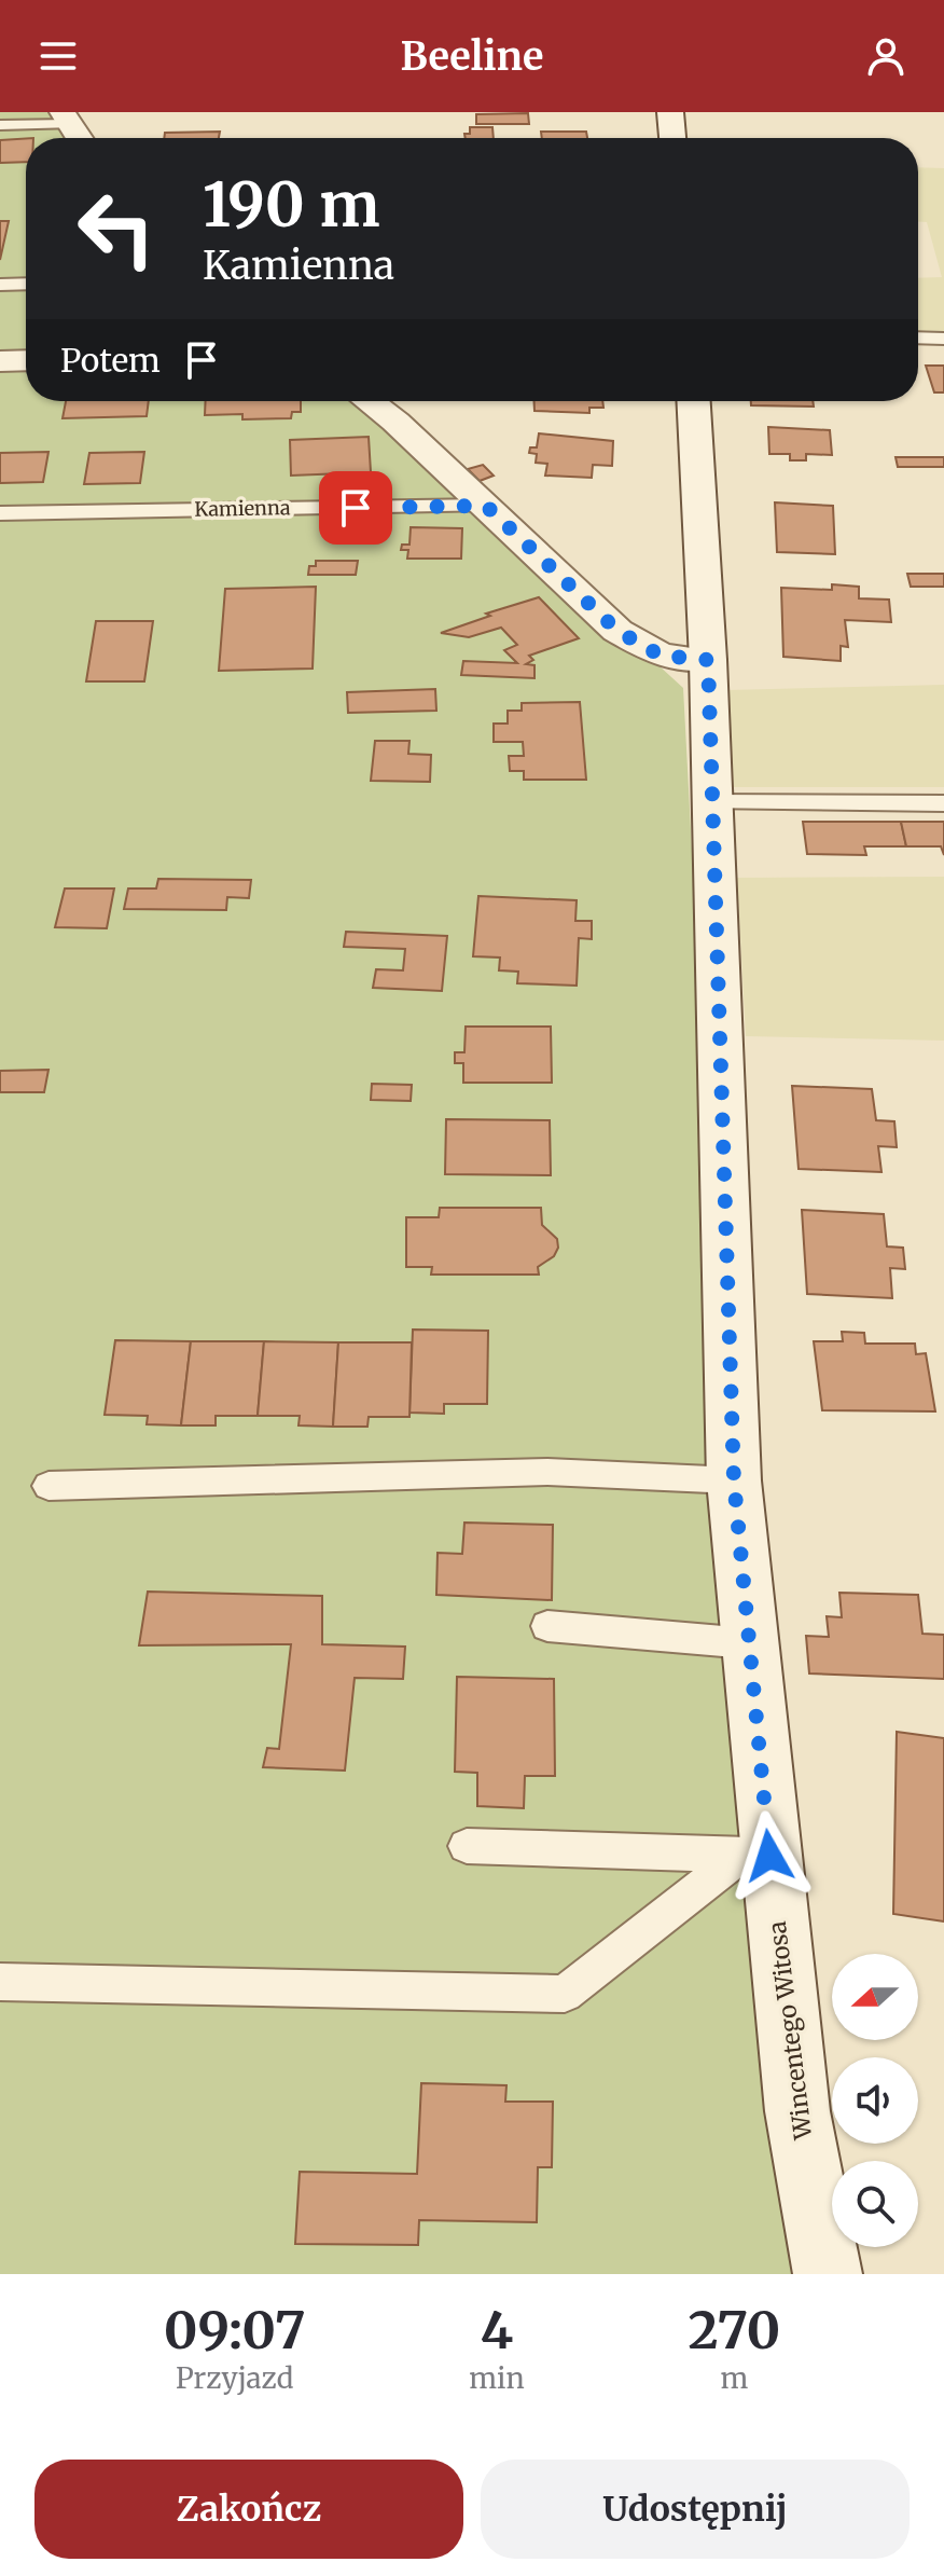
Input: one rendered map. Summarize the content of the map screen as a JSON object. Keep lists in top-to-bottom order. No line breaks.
{"streets":{"street":["Wincentego Witosa"],"lane":["Kamienna"]},"north":"left","page":{"header":"Beeline","turn":["190 m","Kamienna"],"then":"Potem","eta":["09:07","Przyjazd","4","min","270","m"],"buttons":["Zakończ","Udostępnij"]}}
